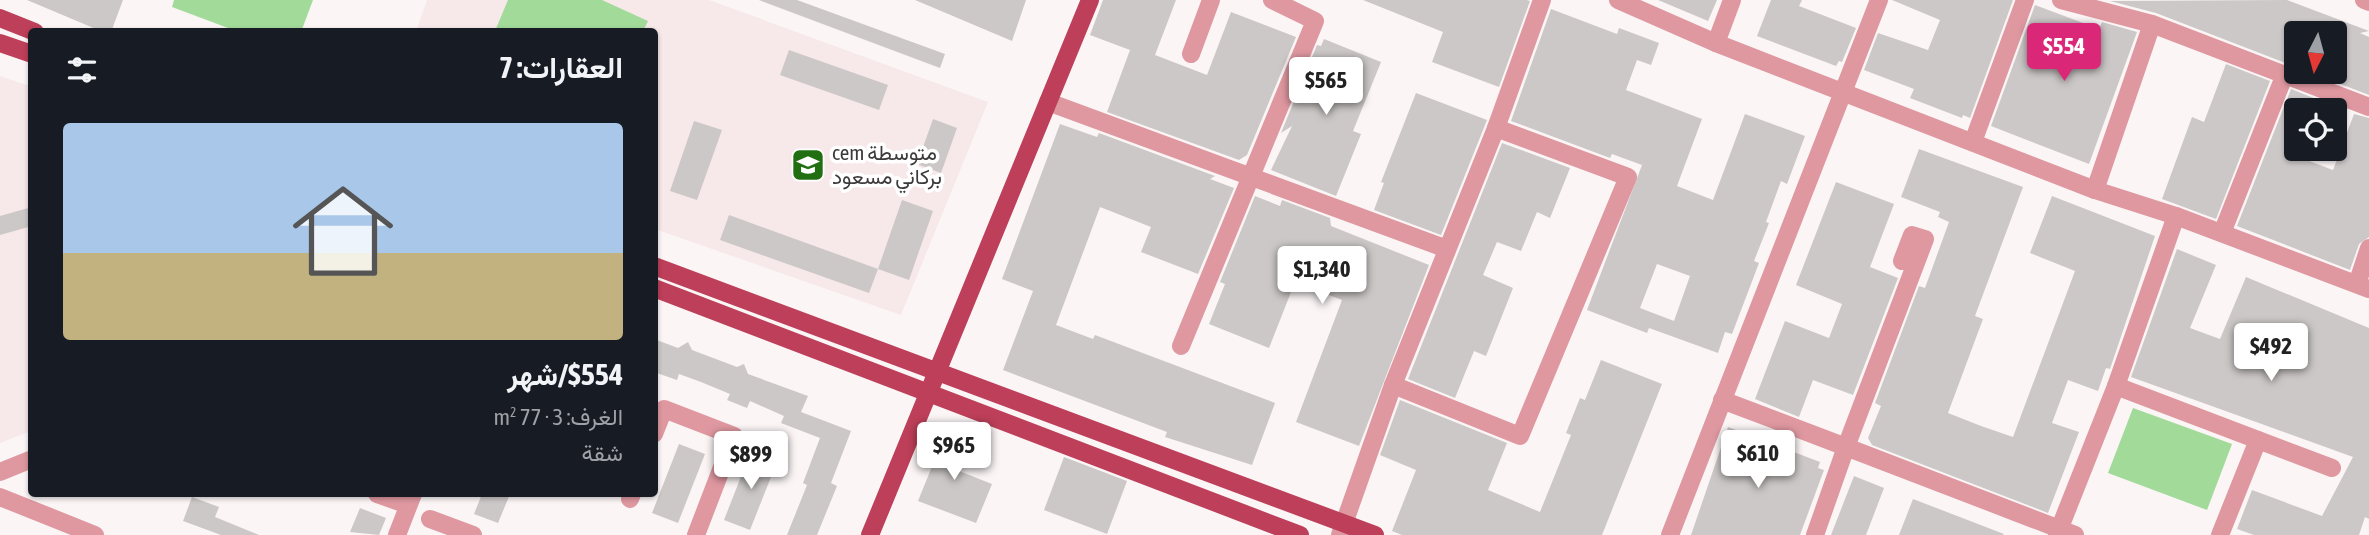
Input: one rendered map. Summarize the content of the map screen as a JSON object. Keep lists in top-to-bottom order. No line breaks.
{"places":{"school or university":["cem متوسطة بركاني مسعود"]},"north":"bottom","page":{"price":["$554","$565","$1,340","$492","$965","$610","$899"],"heading":"العقارات: 7","list":[{"name":"$554/شهر","note":"الغرف: 3 · 77 m² · شقة"}]}}
